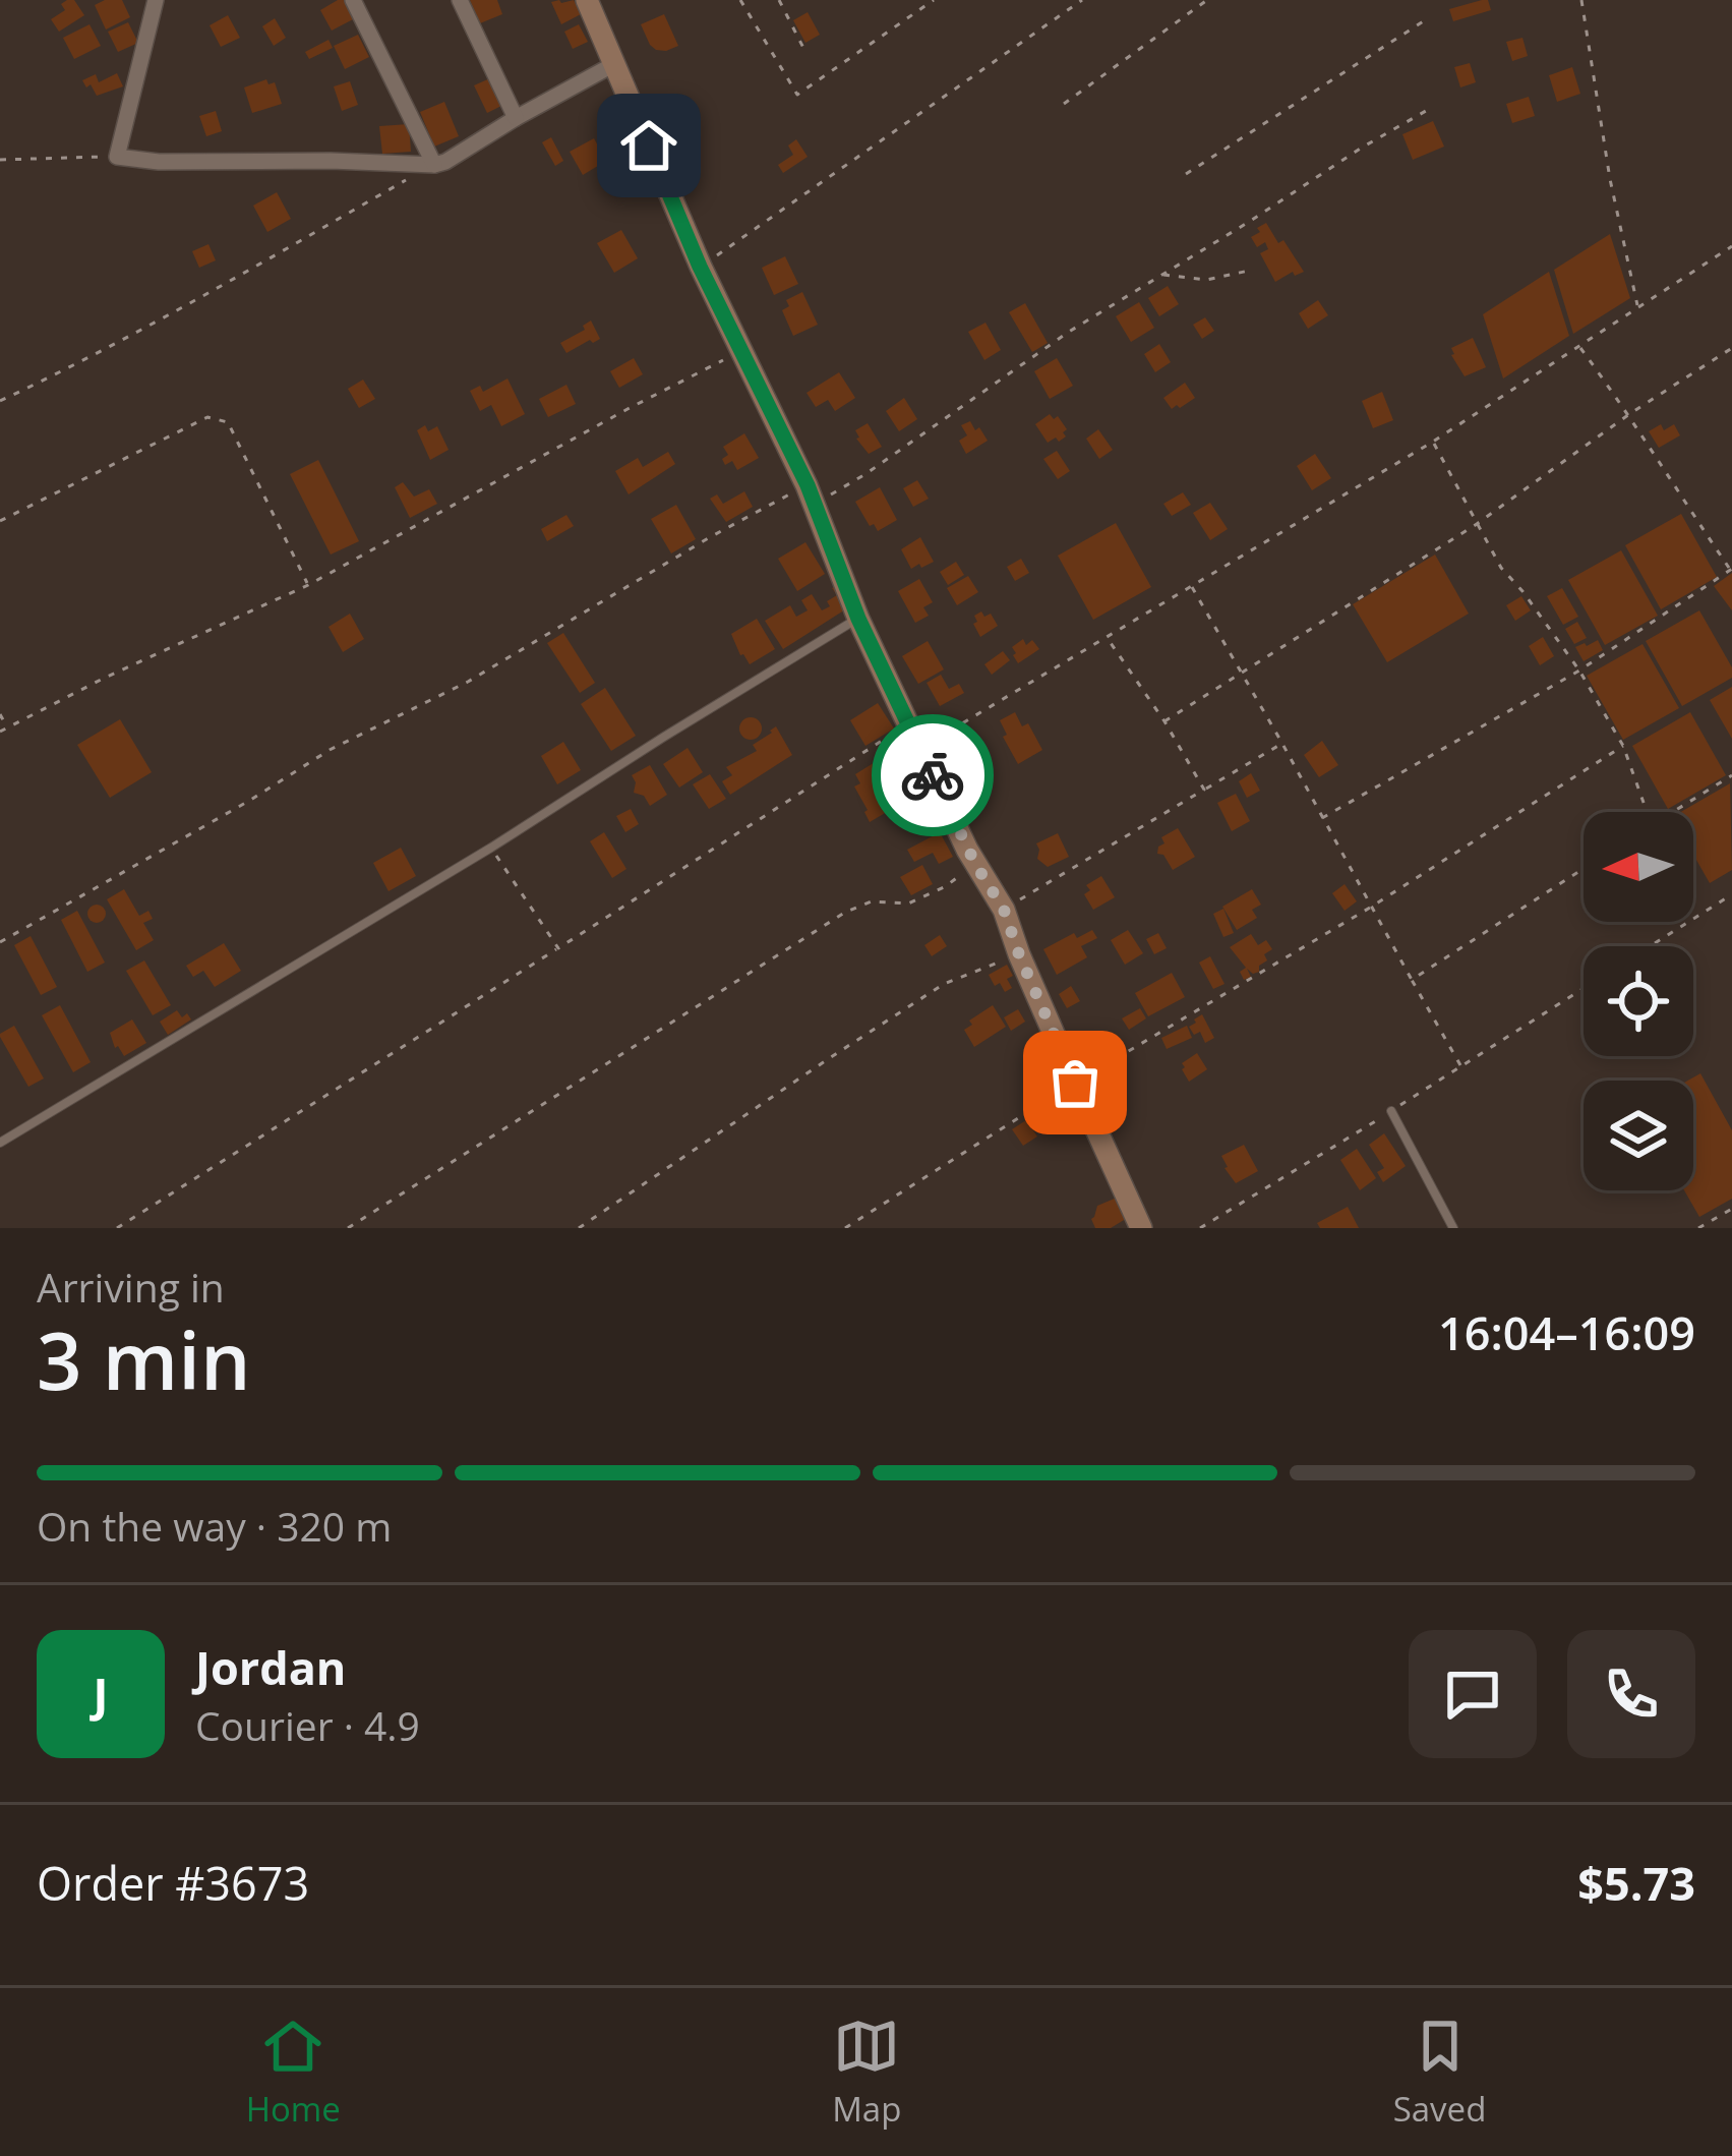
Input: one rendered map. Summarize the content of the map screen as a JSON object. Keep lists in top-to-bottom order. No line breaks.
{"north":"left","page":{"heading":["3 min","Arriving in","16:04–16:09"],"panel":["Jordan","Courier · 4.9","Order #3673","$5.73"],"bar":"On the way · 320 m","round":"J","tabs":["Home","Map","Saved"]}}
